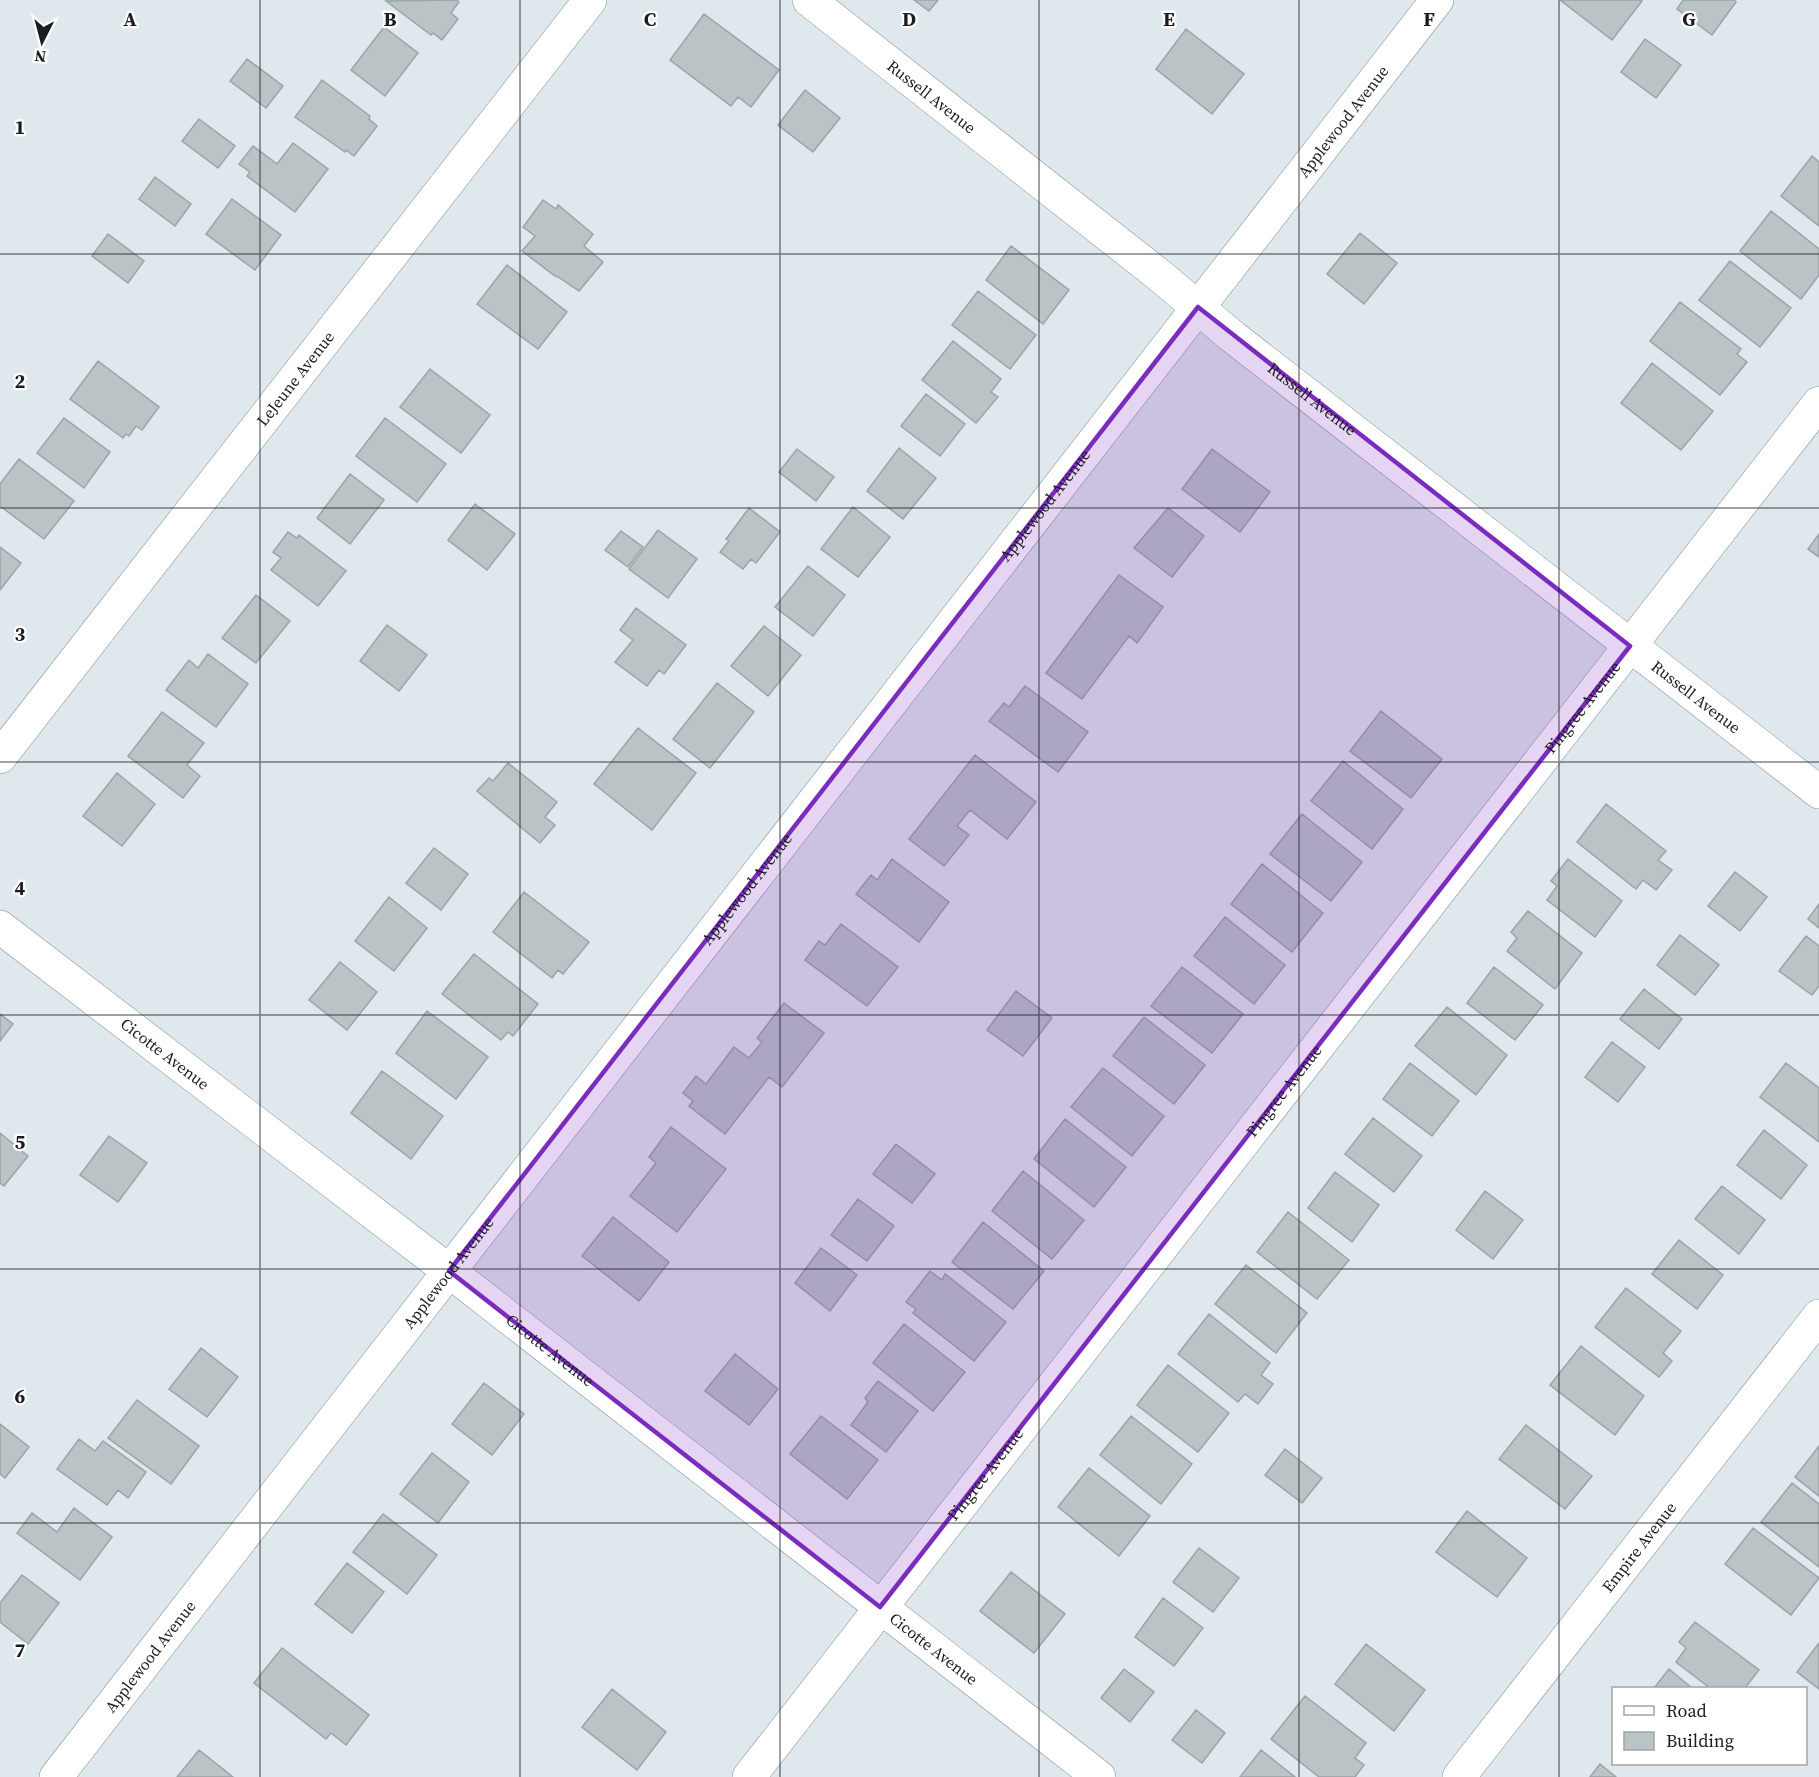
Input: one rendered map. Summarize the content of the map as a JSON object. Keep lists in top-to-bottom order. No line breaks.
{"streets":{"street":["Russell Avenue","Applewood Avenue","LeJeune Avenue","Pingree Avenue","Cicotte Avenue","Empire Avenue"]},"crossings":[["Russell Avenue","Applewood Avenue"],["Russell Avenue","Pingree Avenue"],["Applewood Avenue","Cicotte Avenue"],["Pingree Avenue","Cicotte Avenue"]],"legend":["Road","Building"],"north":"bottom","grid":{"columns":["A","B","C","D","E","F","G"],"rows":["1","2","3","4","5","6","7"]}}
